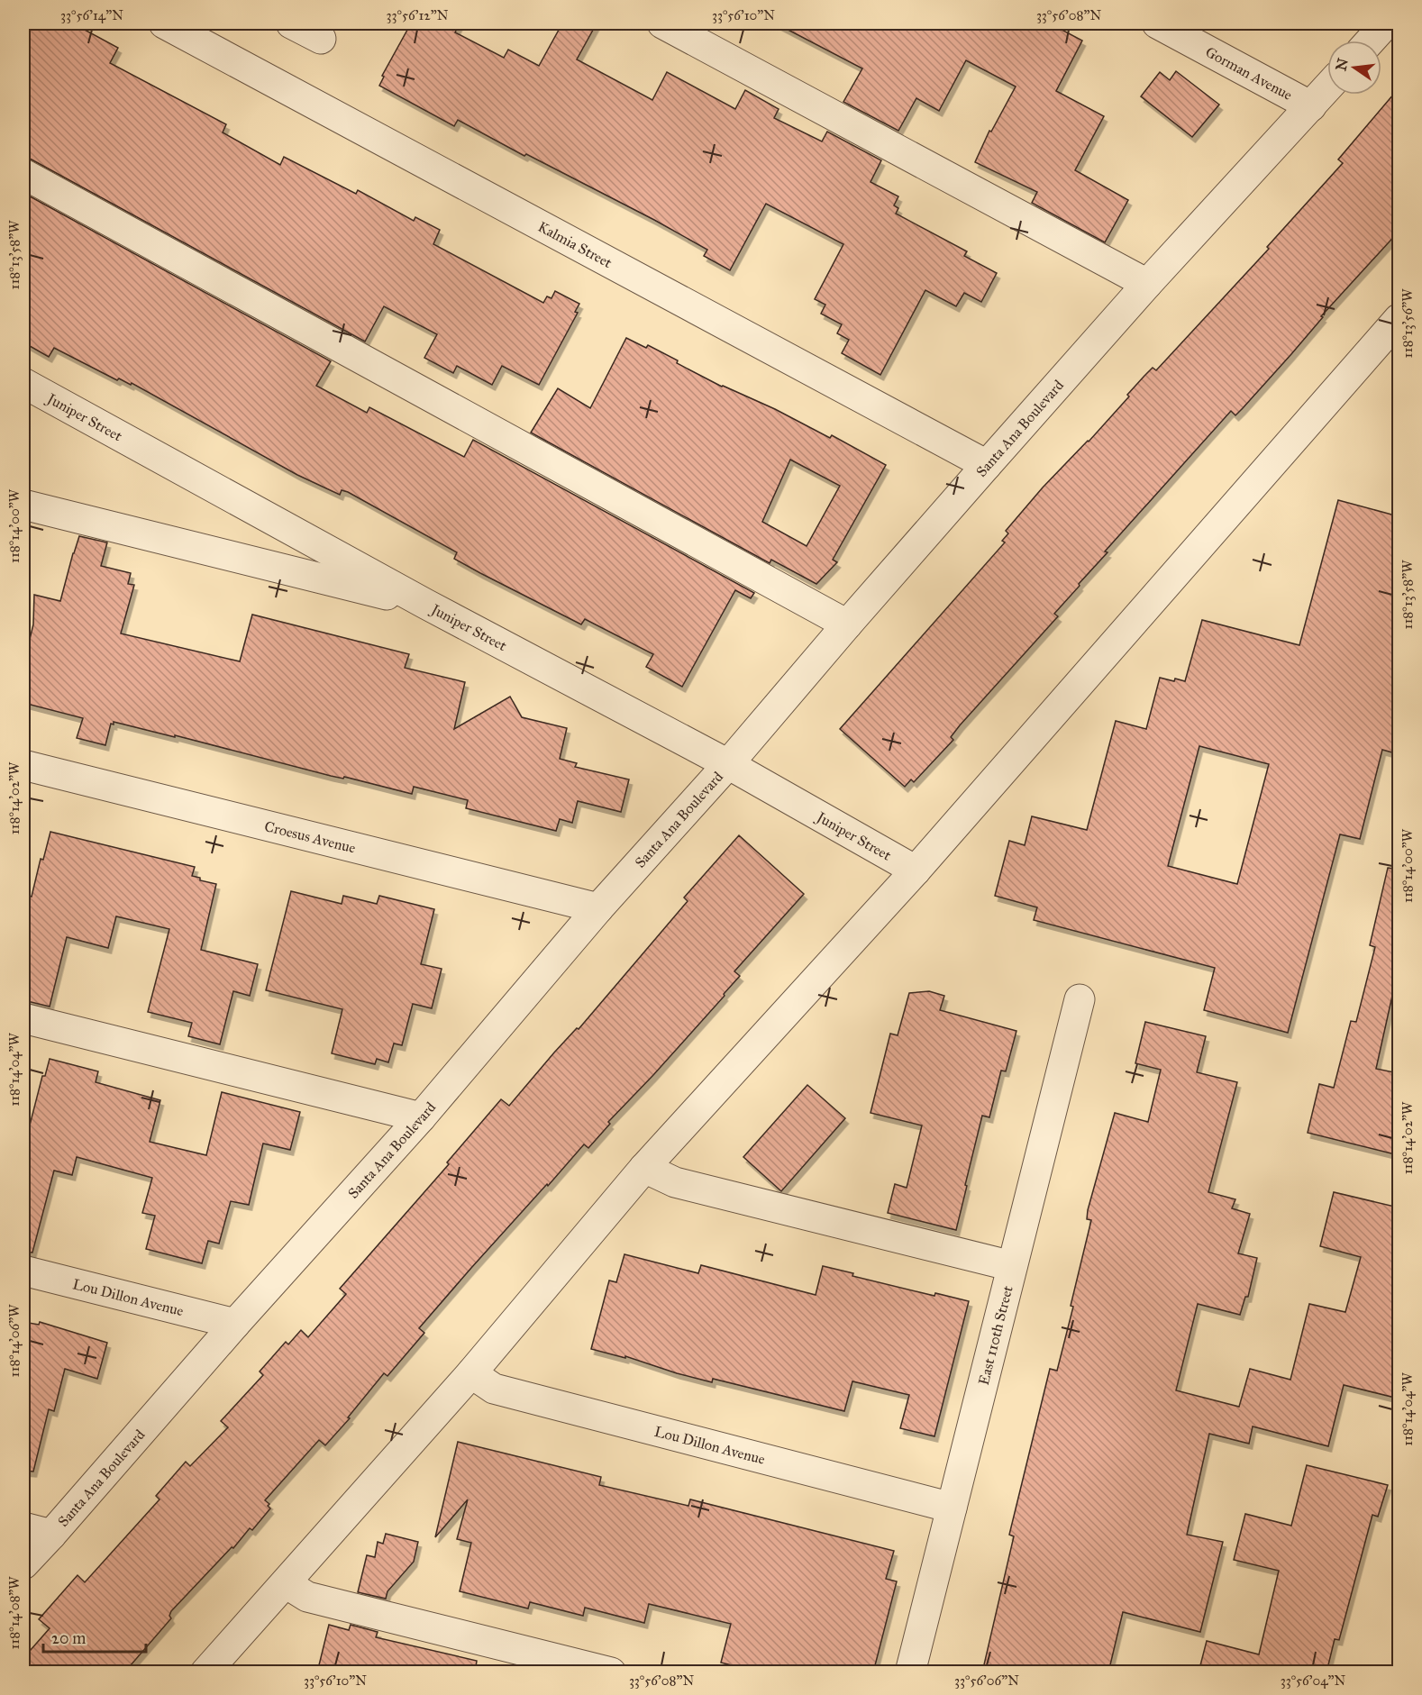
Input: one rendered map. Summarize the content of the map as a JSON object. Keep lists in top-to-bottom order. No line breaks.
{"streets":{"street":["Gorman Avenue","Kalmia Street","Juniper Street","Santa Ana Boulevard","Croesus Avenue","Lou Dillon Avenue","East 110th Street"]},"crossings":[["Gorman Avenue","Santa Ana Boulevard"],["Kalmia Street","Santa Ana Boulevard"],["Juniper Street","Santa Ana Boulevard"],["Santa Ana Boulevard","Croesus Avenue"],["Santa Ana Boulevard","Lou Dillon Avenue"],["Lou Dillon Avenue","East 110th Street"]],"scale_bar":"20 m","north":"left","coordinates":["33°56'14\"N","33°56'12\"N","33°56'10\"N","33°56'08\"N","118°13'58\"W","118°13'56\"W","118°14'00\"W","118°14'02\"W","118°14'04\"W","118°14'06\"W","118°14'08\"W","33°56'06\"N","33°56'04\"N"]}
